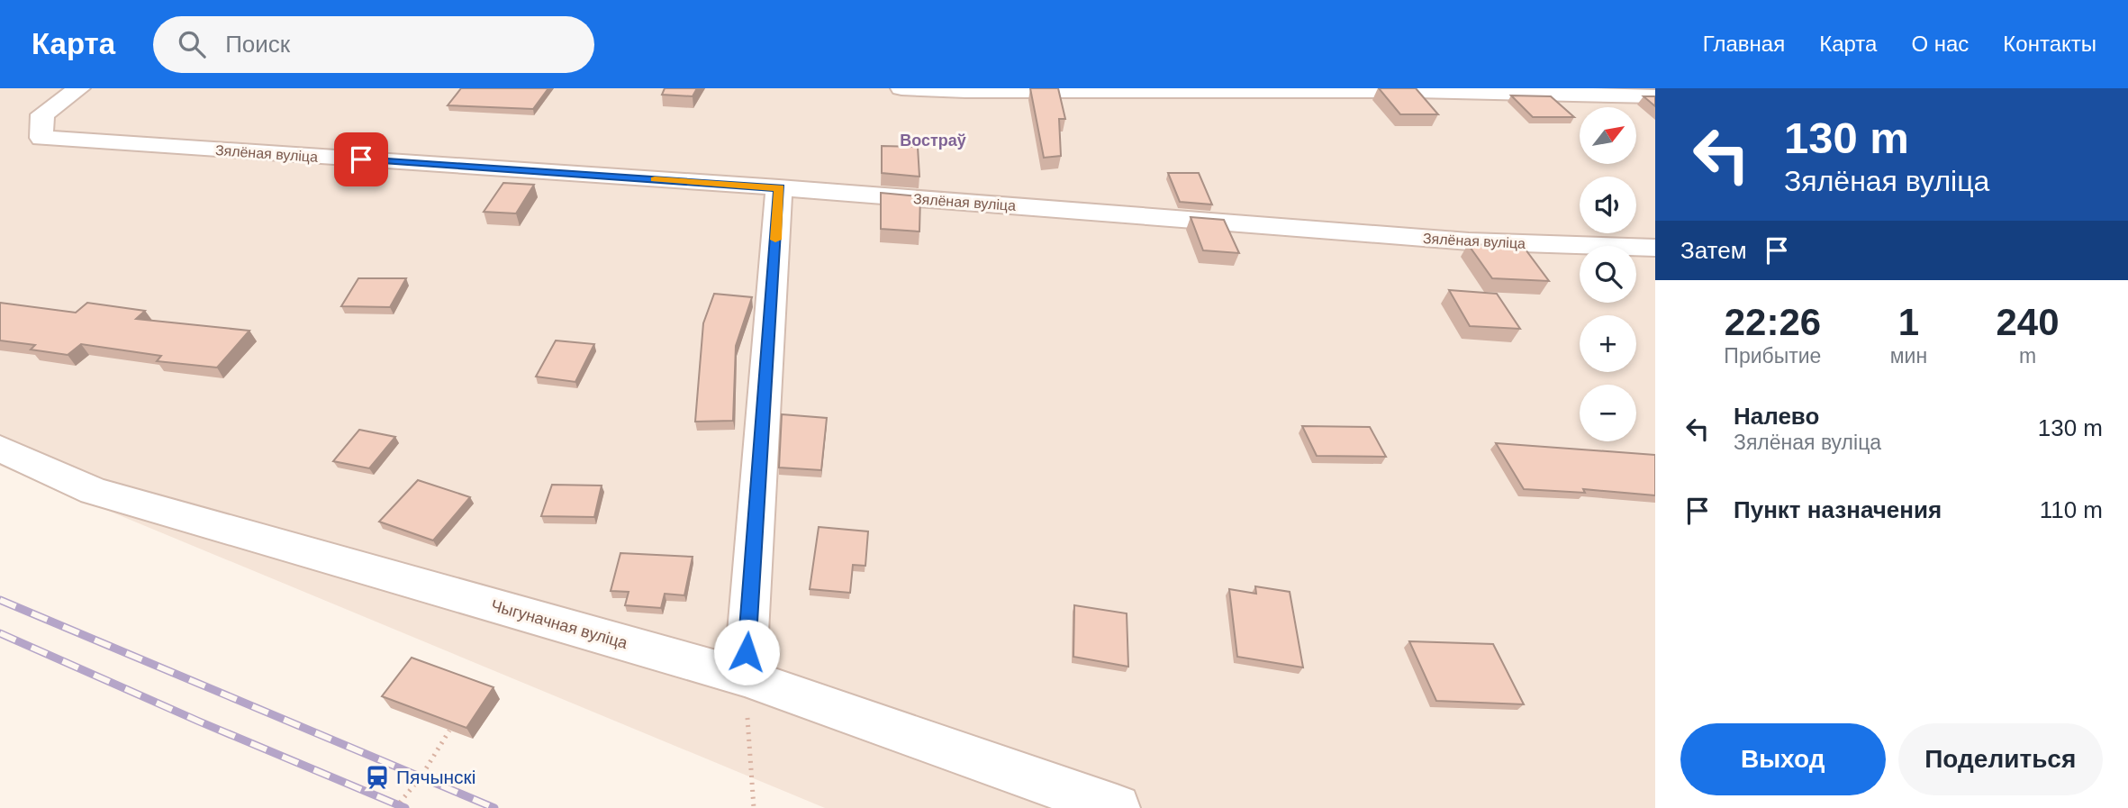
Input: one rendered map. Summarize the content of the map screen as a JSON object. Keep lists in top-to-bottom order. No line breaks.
{"streets":{"street":["Зялёная вуліца","Чыгуначная вуліца"]},"districts":["Востраў"],"places":{"station":["Пячынскі"]},"north":"top right","page":{"header":"Карта","search":"Поиск","nav":["Главная","Карта","О нас","Контакты"],"turn":["130 m","Зялёная вуліца"],"map_buttons":["+","−"],"then":"Затем","eta":["22:26","Прибытие","1","мин","240","m"],"list":[{"name":"Налево","note":"Зялёная вуліца","value":"130 m"},{"name":"Пункт назначения","value":"110 m"}],"buttons":["Выход","Поделиться"]}}
